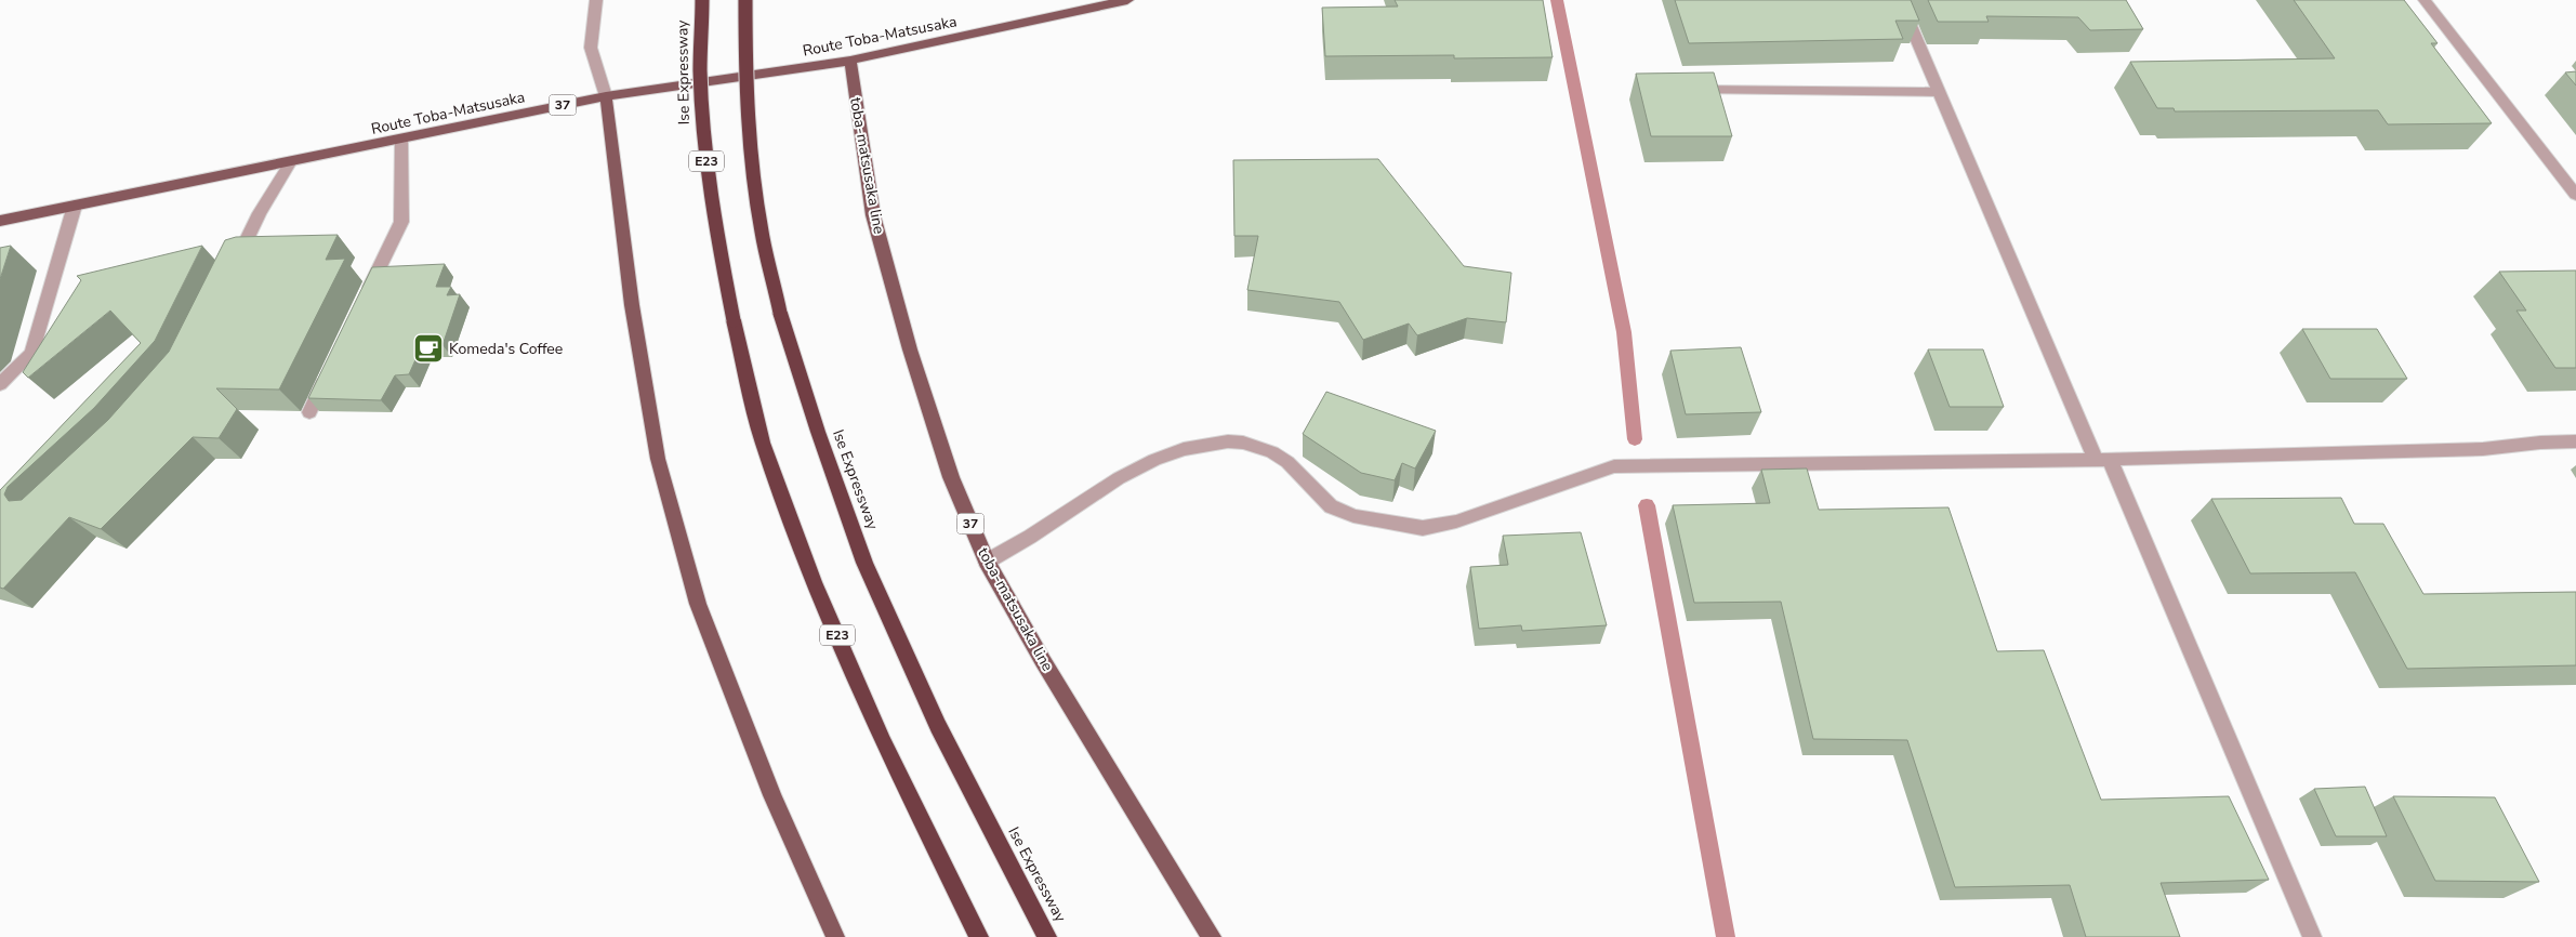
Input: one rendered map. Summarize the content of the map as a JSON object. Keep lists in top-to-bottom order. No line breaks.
{"streets":{"highway":["Ise Expressway","E23"],"main road":["Route Toba-Matsusaka","37","toba-matsusaka line"]},"crossings":[["Route Toba-Matsusaka","toba-matsusaka line"]],"places":{"cafe":["Komeda's Coffee"]}}
